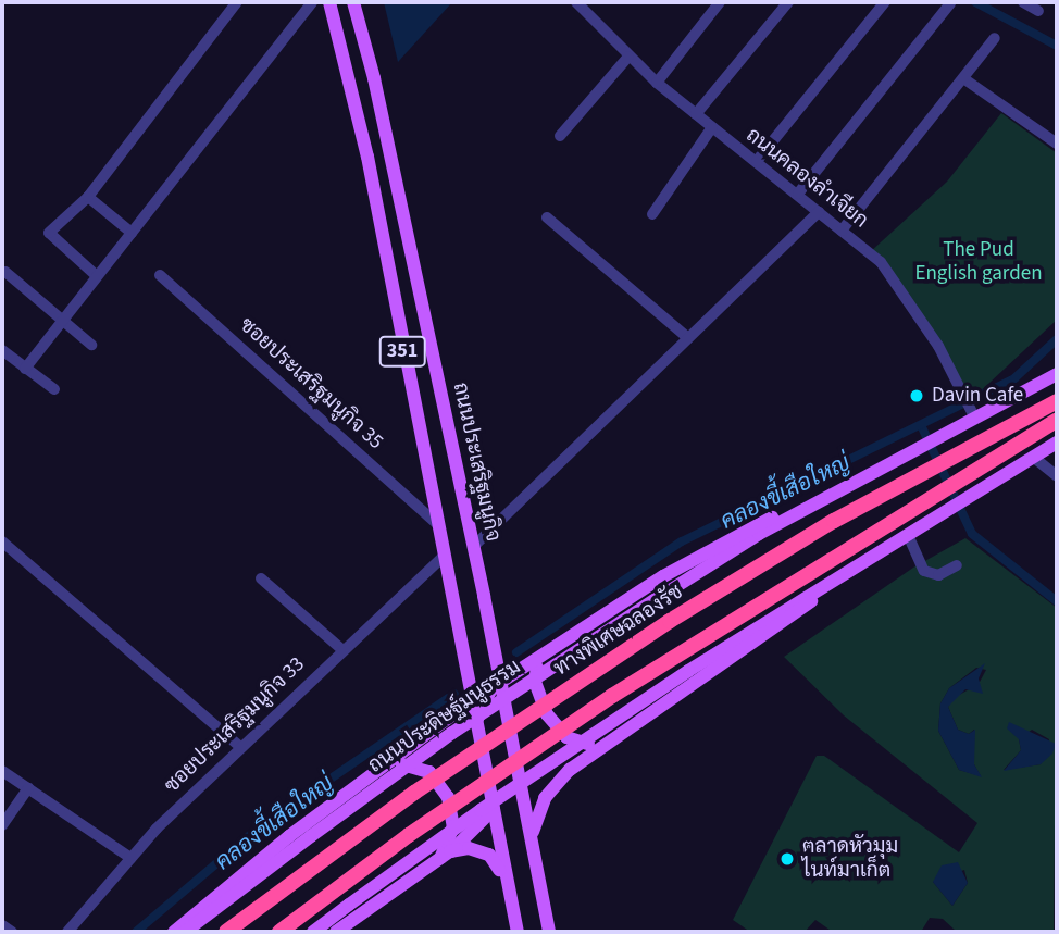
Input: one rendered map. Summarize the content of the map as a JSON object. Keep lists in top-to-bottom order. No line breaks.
{"streets":{"highway":["ทางพิเศษฉลองรัช"],"main road":["351","ถนนประเสริฐมนูกิจ","ถนนประดิษฐ์มนูธรรม"],"street":["ถนนคลองลำเจียก","ซอยประเสริฐมนูกิจ 35","ซอยประเสริฐมนูกิจ 33"]},"crossings":[["ถนนคลองลำเจียก","ถนนประดิษฐ์มนูธรรม"],["351","ซอยประเสริฐมนูกิจ 35"],["351","ซอยประเสริฐมนูกิจ 33"]],"water":["คลองขี้เสือใหญ่"],"parks":["The Pud English garden"],"places":["Davin Cafe","ตลาดหัวมุม ไนท์มาเก็ต"]}
